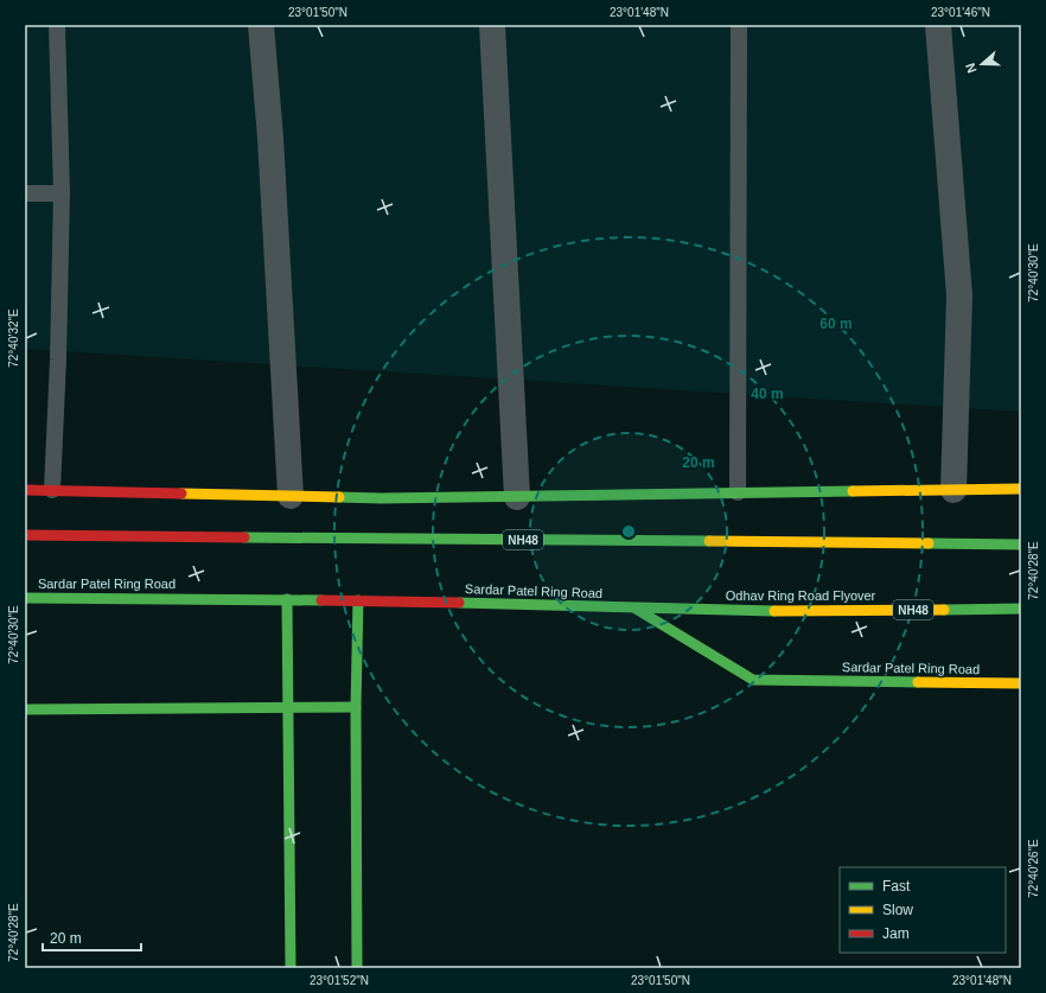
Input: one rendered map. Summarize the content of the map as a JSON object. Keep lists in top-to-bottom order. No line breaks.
{"streets":{"main road":["NH48","Sardar Patel Ring Road","Odhav Ring Road Flyover"]},"crossings":[["Sardar Patel Ring Road","Odhav Ring Road Flyover"]],"legend":["Fast","Slow","Jam"],"scale_bar":"20 m","north":"left","coordinates":["23°01'50\"N","23°01'48\"N","23°01'46\"N","72°40'30\"E","72°40'32\"E","72°40'28\"E","72°40'26\"E","23°01'52\"N"],"rings":["60 m","40 m","20 m"]}
